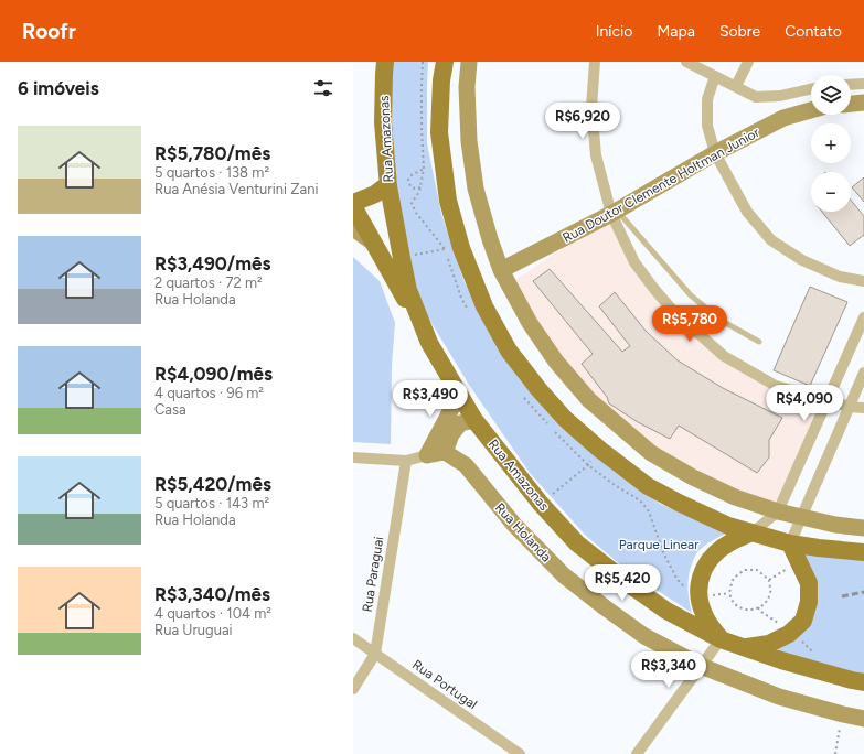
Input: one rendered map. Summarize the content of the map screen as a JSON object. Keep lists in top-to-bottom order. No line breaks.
{"streets":{"main road":["Rua Amazonas"],"street":["Rua Doutor Clemente Holtman Junior","Rua Holanda","Rua Paraguai","Rua Portugal"]},"crossings":[["Rua Paraguai","Rua Portugal"]],"parks":["Parque Linear"],"page":{"header":"Roofr","nav":["Início","Mapa","Sobre","Contato"],"heading":"6 imóveis","map_buttons":["+","−"],"price":["R$6,920","R$5,780","R$3,490","R$4,090","R$5,420","R$3,340"],"list":[{"name":"R$5,780/mês","note":"5 quartos · 138 m² · Rua Anésia Venturini Zani"},{"name":"R$3,490/mês","note":"2 quartos · 72 m² · Rua Holanda"},{"name":"R$4,090/mês","note":"4 quartos · 96 m² · Casa"},{"name":"R$5,420/mês","note":"5 quartos · 143 m² · Rua Holanda"},{"name":"R$3,340/mês","note":"4 quartos · 104 m² · Rua Uruguai"}]}}
